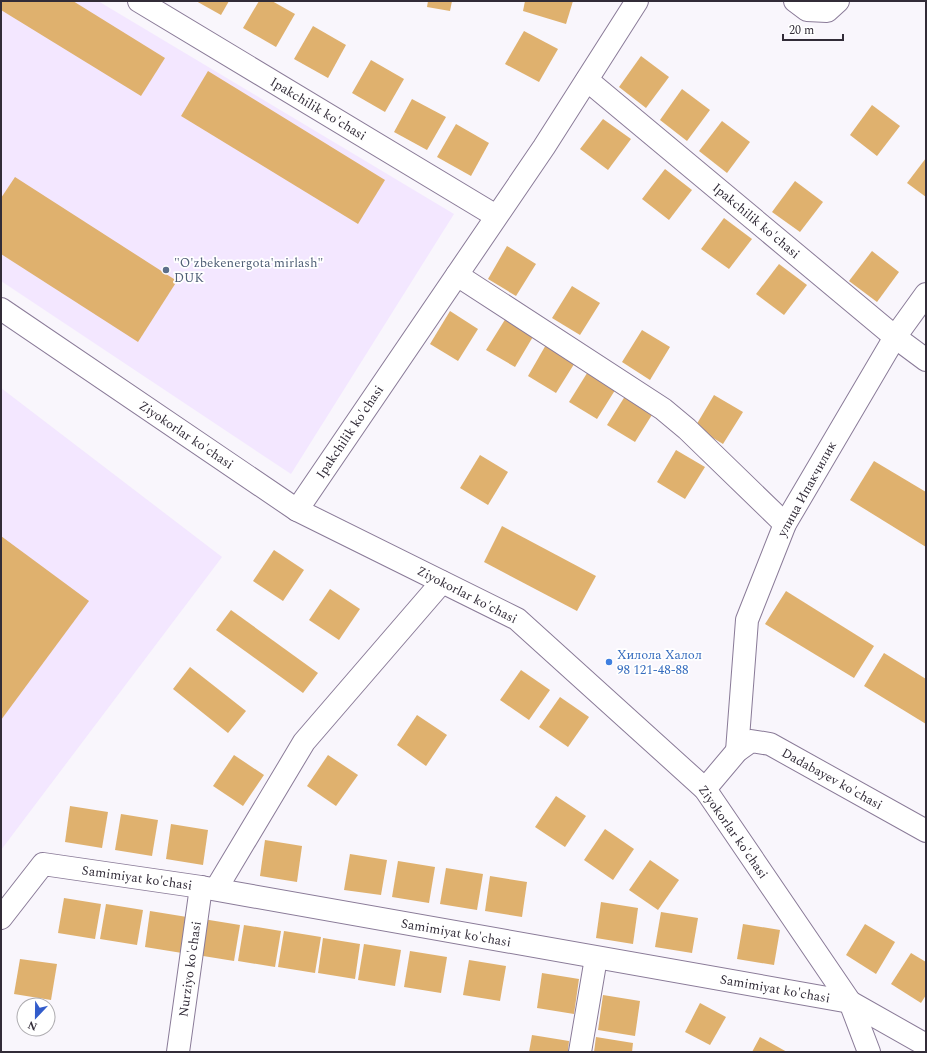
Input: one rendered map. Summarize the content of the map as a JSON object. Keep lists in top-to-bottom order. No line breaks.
{"streets":{"street":["Ipakchilik ko'chasi","Ziyokorlar ko'chasi","улица Ипакчилик","Dadabayev ko'chasi","Samimiyat ko'chasi","Nurziyo ko'chasi"]},"crossings":[["Ipakchilik ko'chasi","Ziyokorlar ko'chasi"],["Ipakchilik ko'chasi","улица Ипакчилик"],["Ziyokorlar ko'chasi","Samimiyat ko'chasi"],["улица Ипакчилик","Dadabayev ko'chasi"],["Samimiyat ko'chasi","Nurziyo ko'chasi"]],"places":["\"O'zbekenergota'mirlash\" DUK","Хилола Халол 98 121-48-88"],"scale_bar":"20 m","north":"bottom"}
